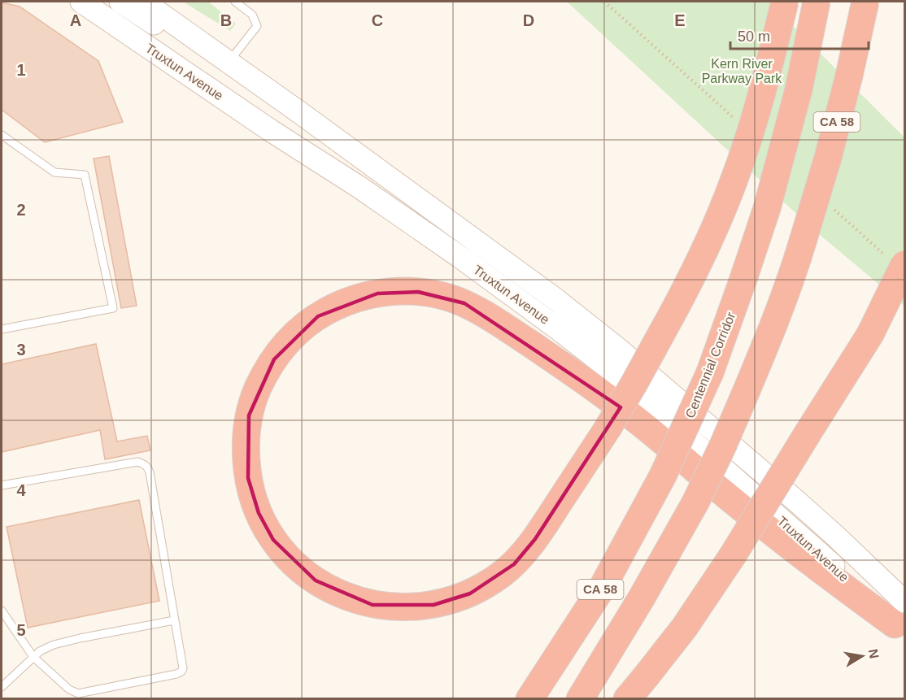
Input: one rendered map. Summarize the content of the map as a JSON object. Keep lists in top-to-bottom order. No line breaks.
{"streets":{"highway":["CA 58","Centennial Corridor"],"main road":["Truxtun Avenue"]},"parks":["Kern River Parkway Park"],"scale_bar":"50 m","north":"right","grid":{"columns":["A","B","C","D","E"],"rows":["1","2","3","4","5"]}}
